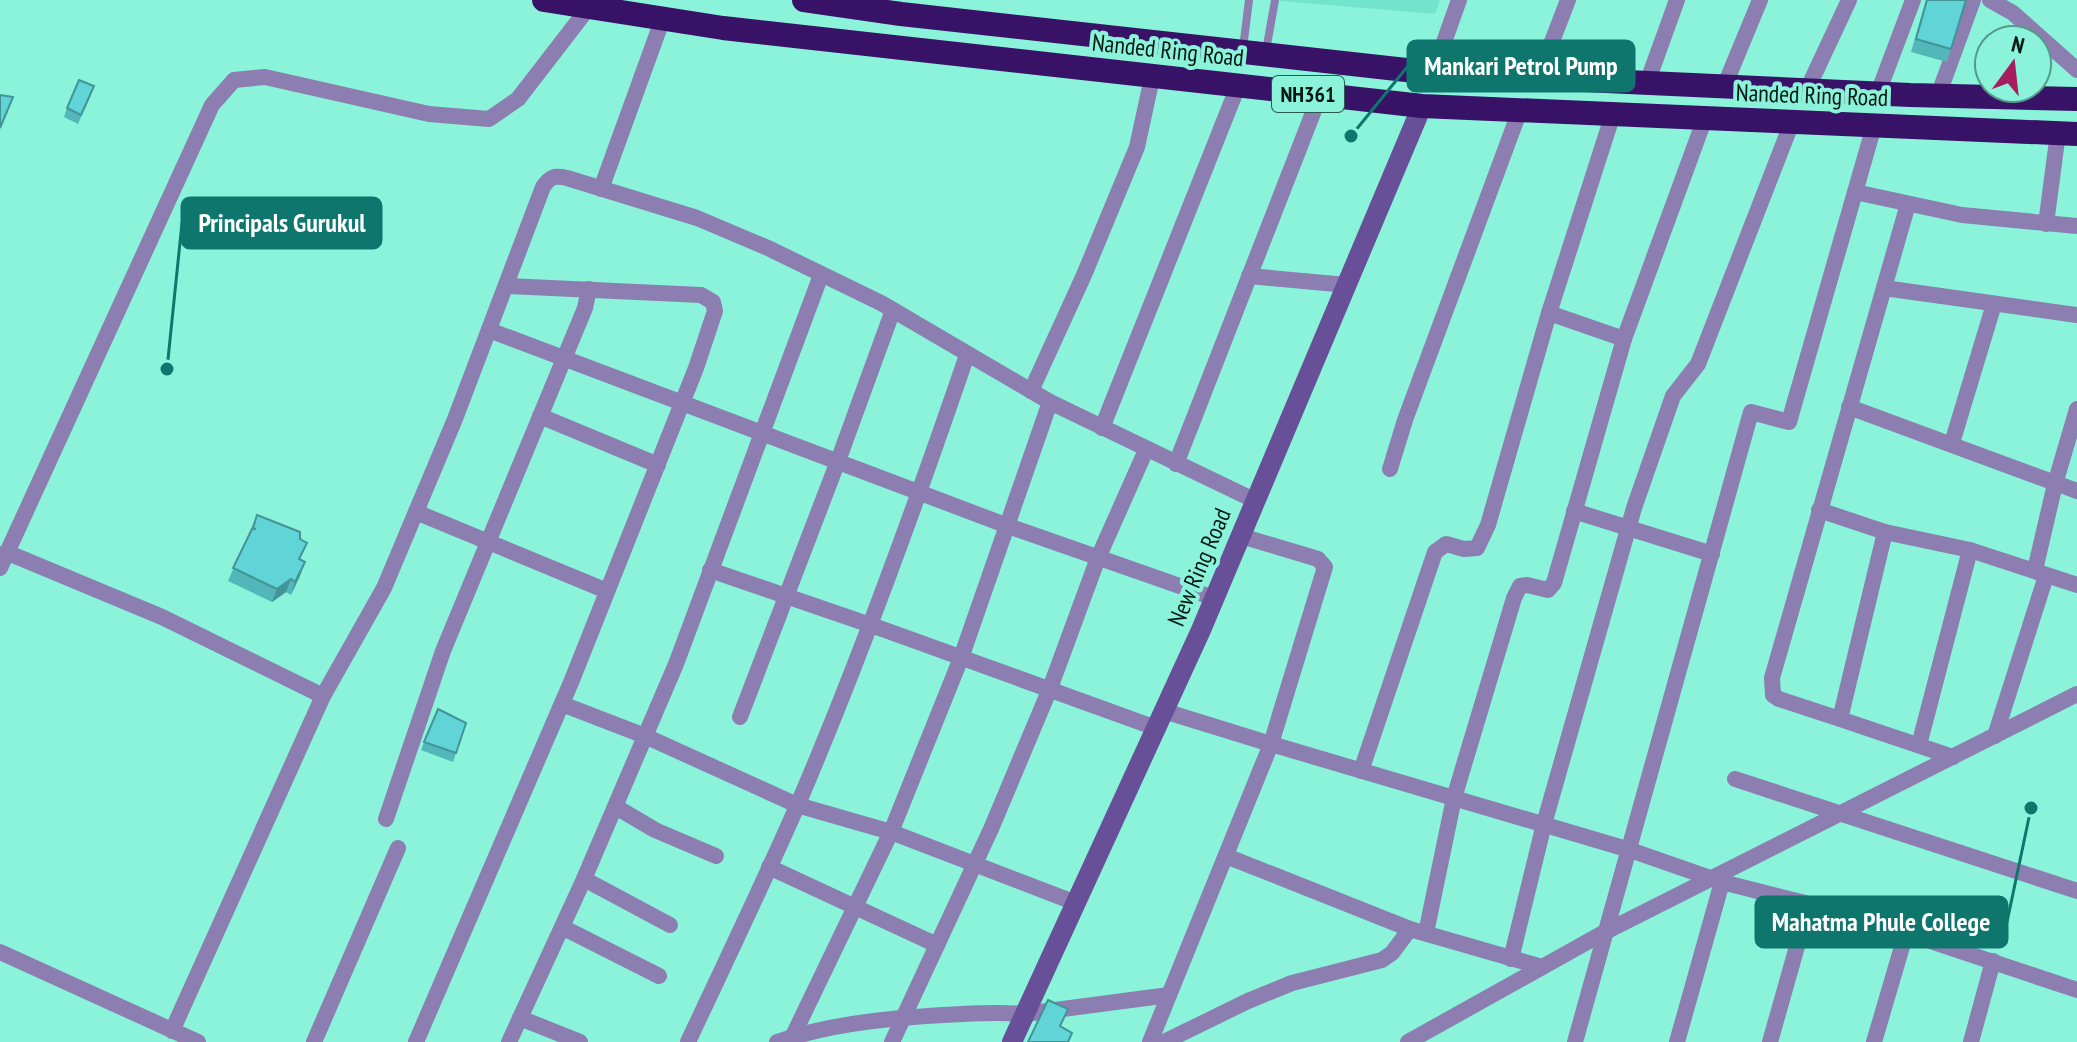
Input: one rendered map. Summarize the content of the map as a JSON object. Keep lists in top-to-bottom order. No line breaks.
{"streets":{"highway":["Nanded Ring Road","NH361"],"street":["New Ring Road"]},"crossings":[["Nanded Ring Road","New Ring Road"]],"places":["Mankari Petrol Pump","Principals Gurukul","Mahatma Phule College"],"north":"top"}
